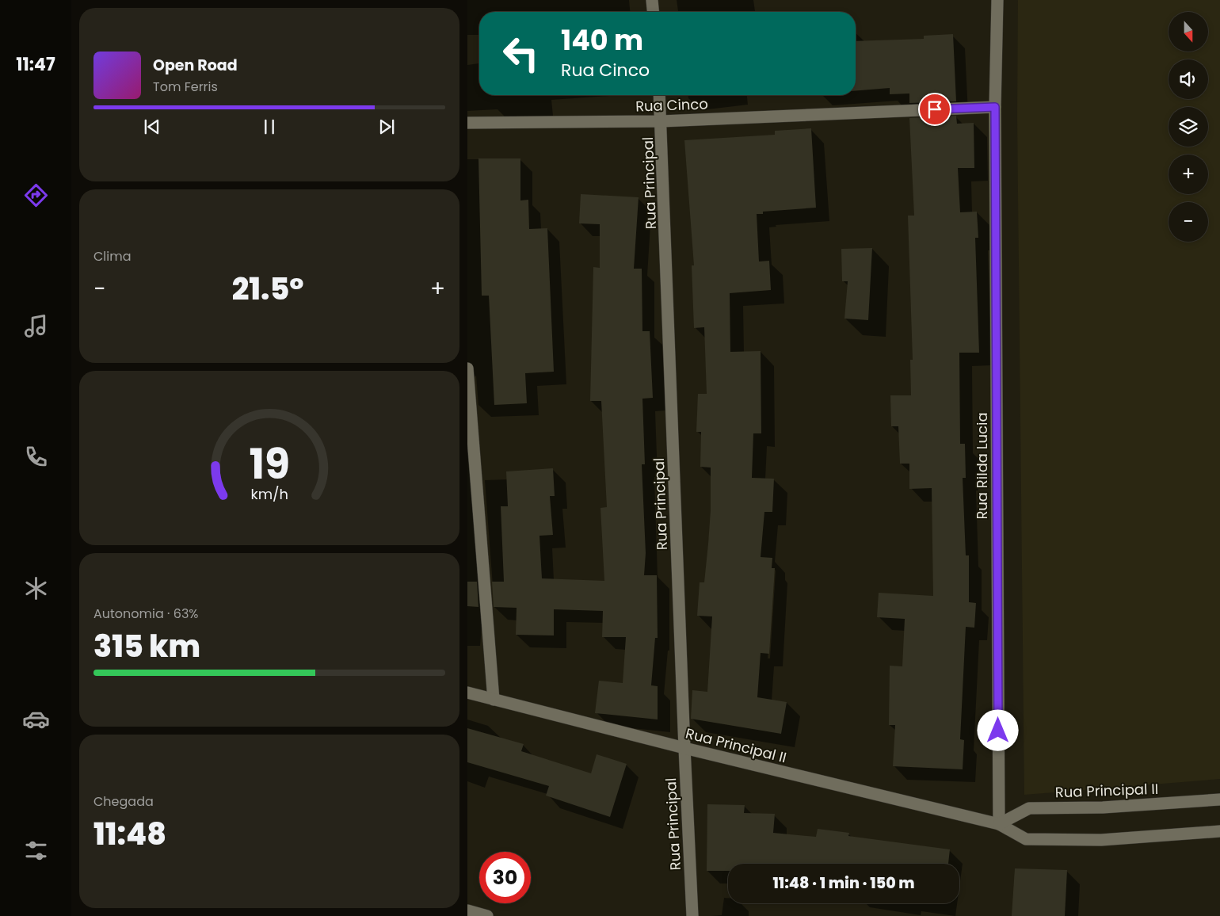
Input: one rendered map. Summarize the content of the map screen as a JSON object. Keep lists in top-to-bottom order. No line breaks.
{"streets":{"street":["Rua Cinco","Rua Principal","Rua Rilda Lucia","Rua Principal II"]},"crossings":[["Rua Cinco","Rua Principal"],["Rua Cinco","Rua Rilda Lucia"],["Rua Principal","Rua Principal II"],["Rua Rilda Lucia","Rua Principal II"]],"north":"bottom","page":{"tabs":"11:47","map_buttons":["+","−"],"turn":["140 m","Rua Cinco"],"song":["Open Road","Tom Ferris"],"tile":["Clima",["Autonomia · 63%","315 km"],["Chegada","11:48"]],"heat":["−","21.5°","+"],"limit":"30","trip":"11:48 · 1 min · 150 m","gauge":["19","km/h"]}}
